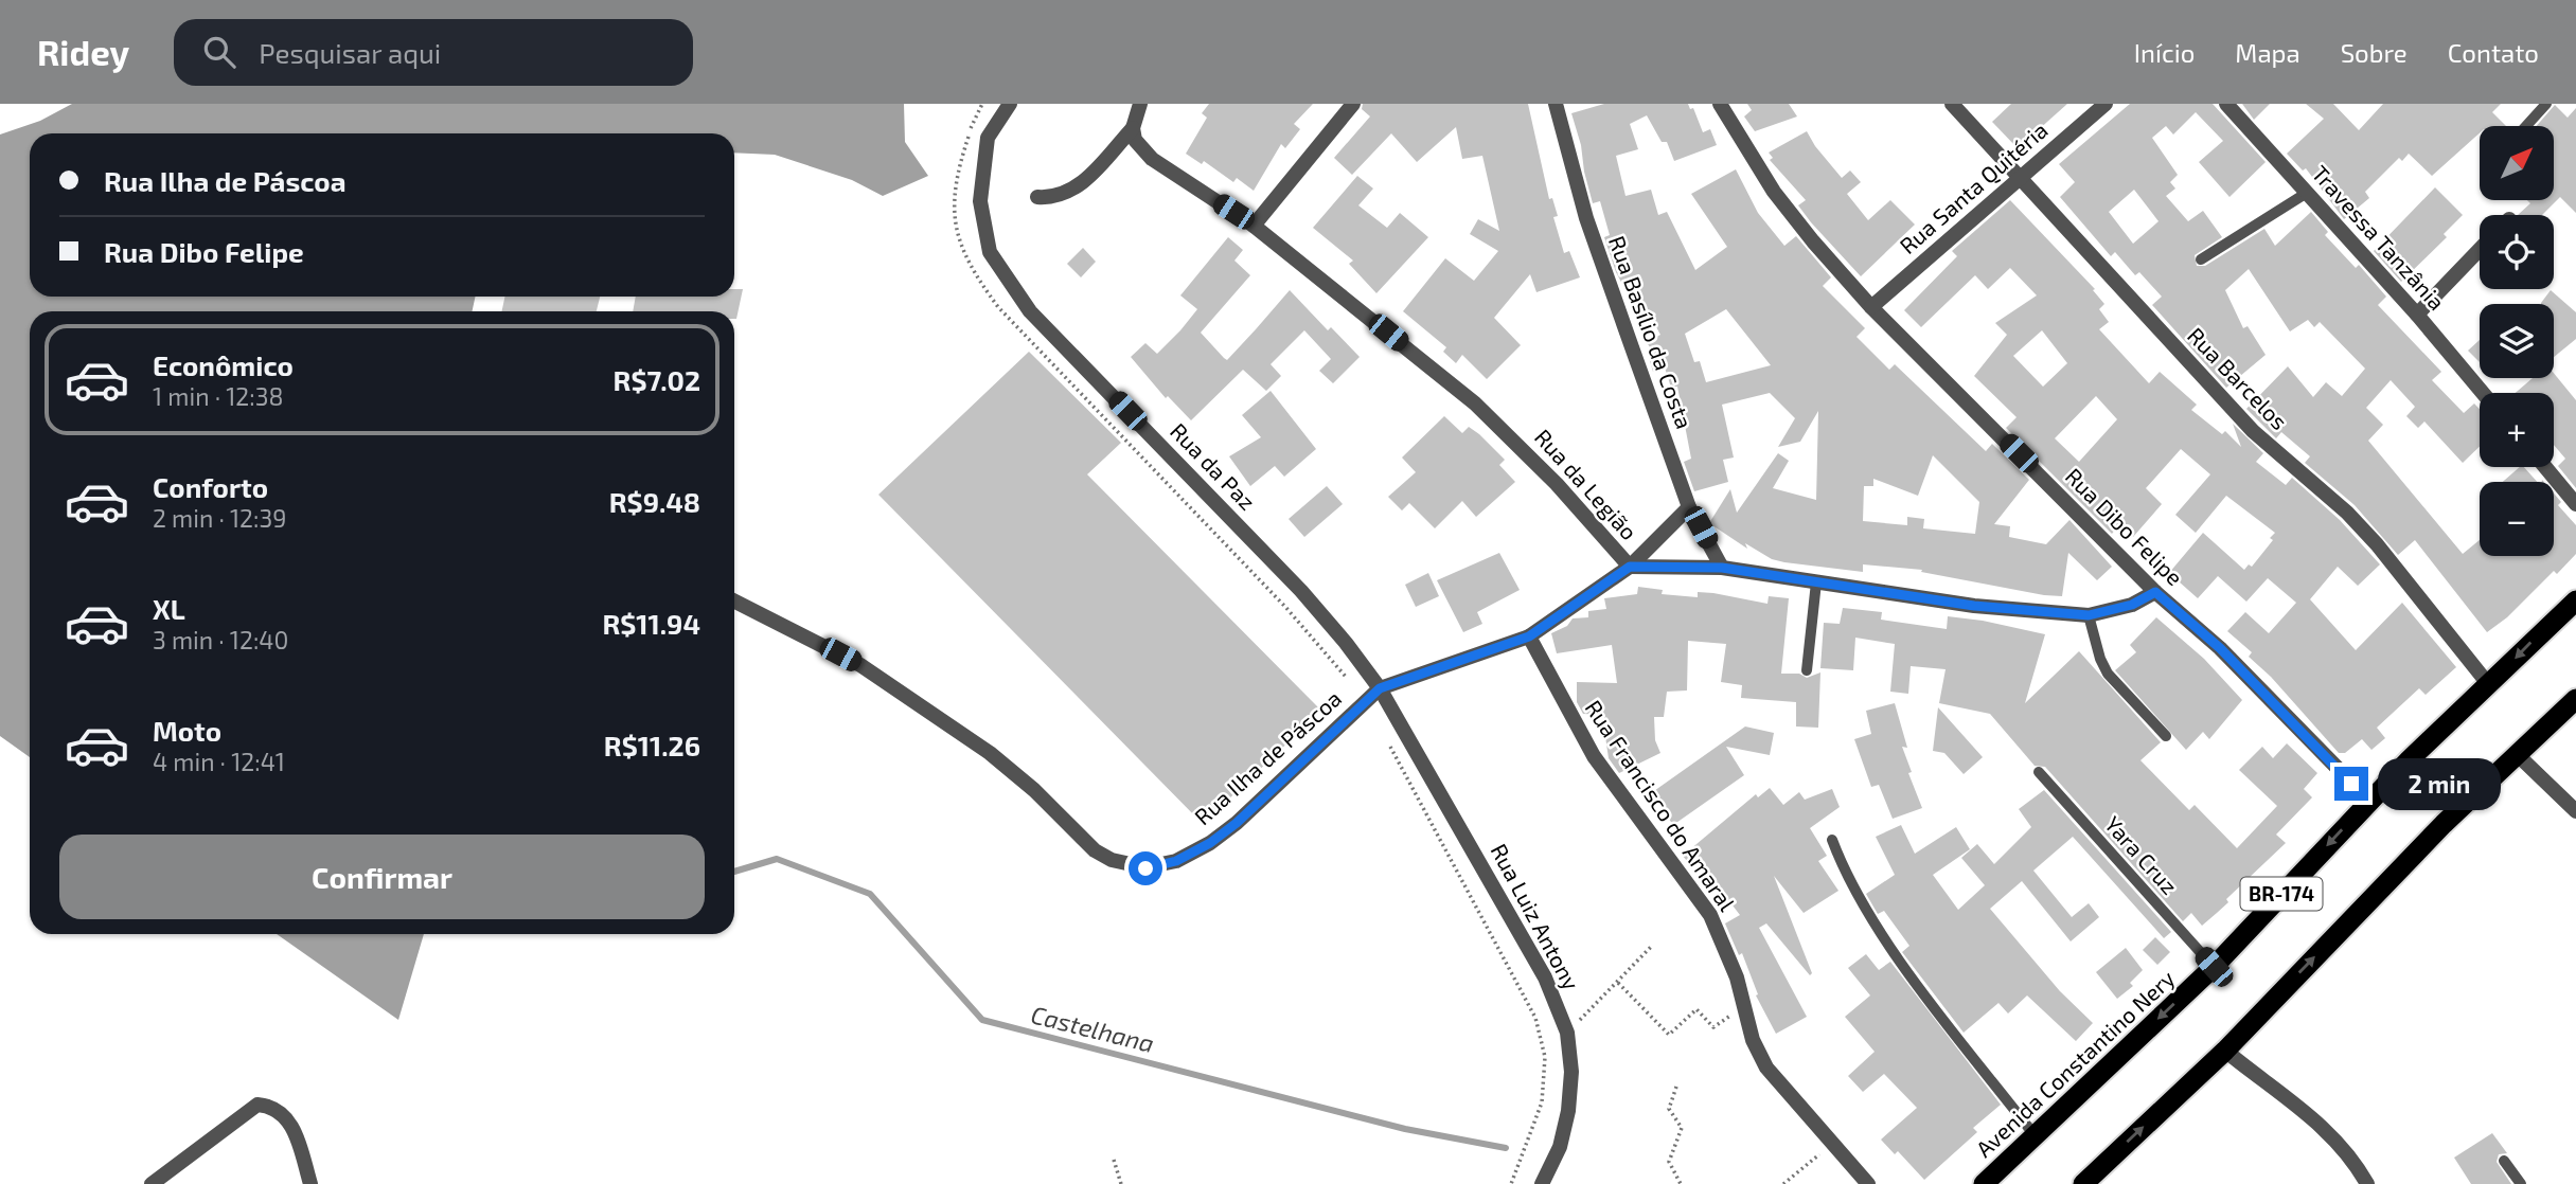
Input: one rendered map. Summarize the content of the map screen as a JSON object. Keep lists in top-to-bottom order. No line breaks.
{"streets":{"highway":["BR-174","Avenida Constantino Nery"],"street":["Rua Santa Quitéria","Travessa Tanzânia","Rua Basílio da Costa","Rua Barcelos","Rua da Paz","Rua da Legião","Rua Dibo Felipe","Rua Ilha de Páscoa","Rua Francisco do Amaral","Rua Luiz Antony"],"lane":["Yara Cruz"]},"crossings":[["Rua Santa Quitéria","Rua Barcelos"],["Rua Santa Quitéria","Rua Dibo Felipe"],["Rua Basílio da Costa","Rua da Legião"],["Rua Basílio da Costa","Rua Ilha de Páscoa"],["Rua Barcelos","Avenida Constantino Nery"],["Rua da Paz","Rua Ilha de Páscoa"],["Rua da Paz","Rua Luiz Antony"],["Rua da Legião","Rua Dibo Felipe"],["Rua da Legião","Rua Ilha de Páscoa"],["Rua Dibo Felipe","Avenida Constantino Nery"],["Rua Ilha de Páscoa","Rua Francisco do Amaral"],["Rua Ilha de Páscoa","Rua Luiz Antony"],["Yara Cruz","Avenida Constantino Nery"]],"water":["Castelhana"],"north":"top right","page":{"header":"Ridey","search":"Pesquisar aqui","nav":["Início","Mapa","Sobre","Contato"],"map_buttons":["+","−"],"banner":["Rua Ilha de Páscoa","Rua Dibo Felipe"],"list":[{"name":"Econômico","note":"1 min · 12:38","value":"R$7.02"},{"name":"Conforto","note":"2 min · 12:39","value":"R$9.48"},{"name":"XL","note":"3 min · 12:40","value":"R$11.94"},{"name":"Moto","note":"4 min · 12:41","value":"R$11.26"}],"bubble":"2 min","buttons":"Confirmar"}}
